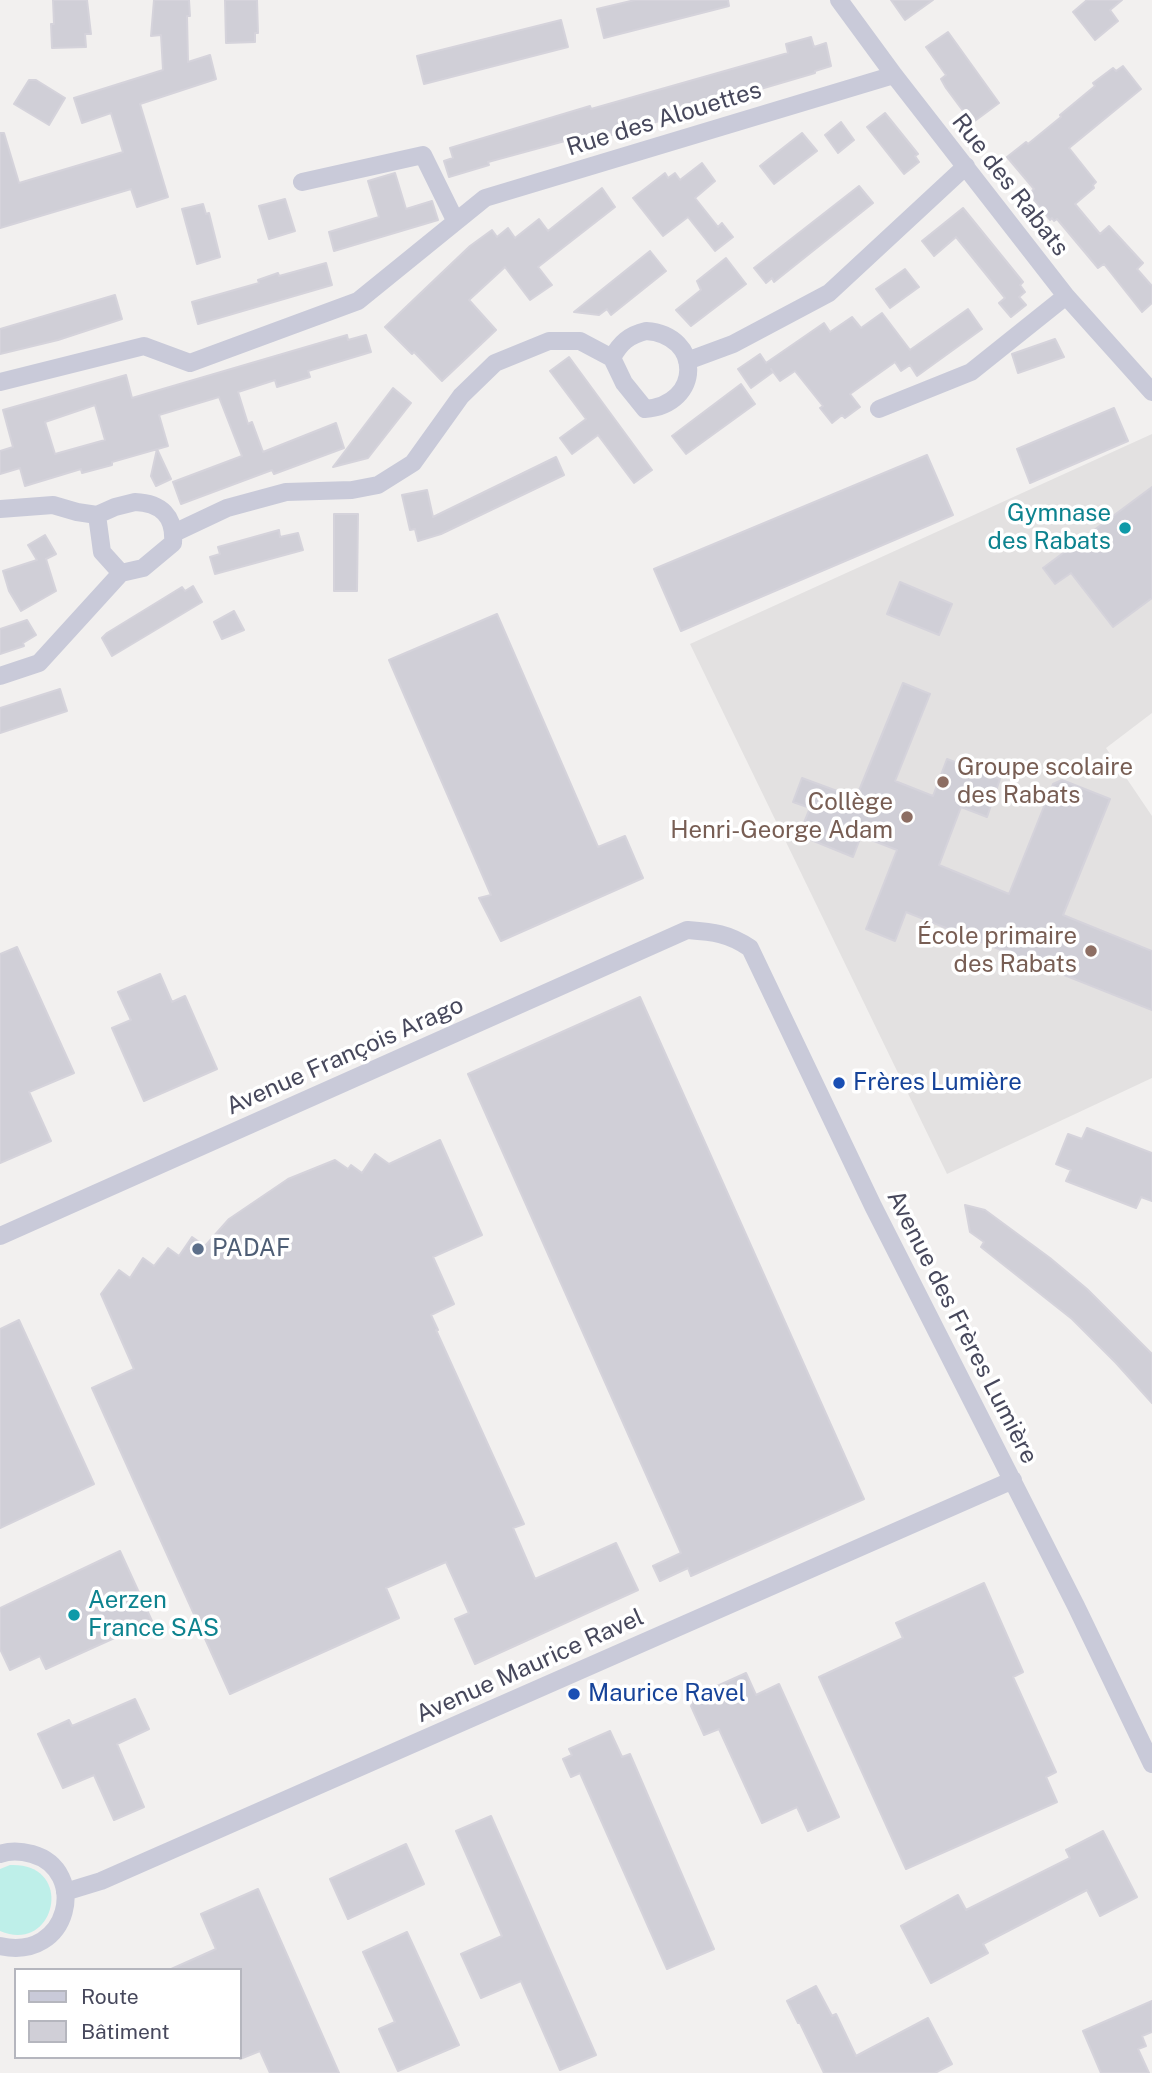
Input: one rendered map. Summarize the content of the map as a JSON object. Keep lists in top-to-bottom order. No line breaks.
{"streets":{"street":["Rue des Alouettes","Rue des Rabats","Avenue François Arago","Avenue des Frères Lumière","Avenue Maurice Ravel"]},"crossings":[["Rue des Alouettes","Rue des Rabats"],["Avenue François Arago","Avenue des Frères Lumière"],["Avenue des Frères Lumière","Avenue Maurice Ravel"]],"places":["Gymnase des Rabats","Groupe scolaire des Rabats","Collège Henri-George Adam","École primaire des Rabats","Frères Lumière","PADAF","Aerzen France SAS","Maurice Ravel"],"legend":["Route","Bâtiment"]}
